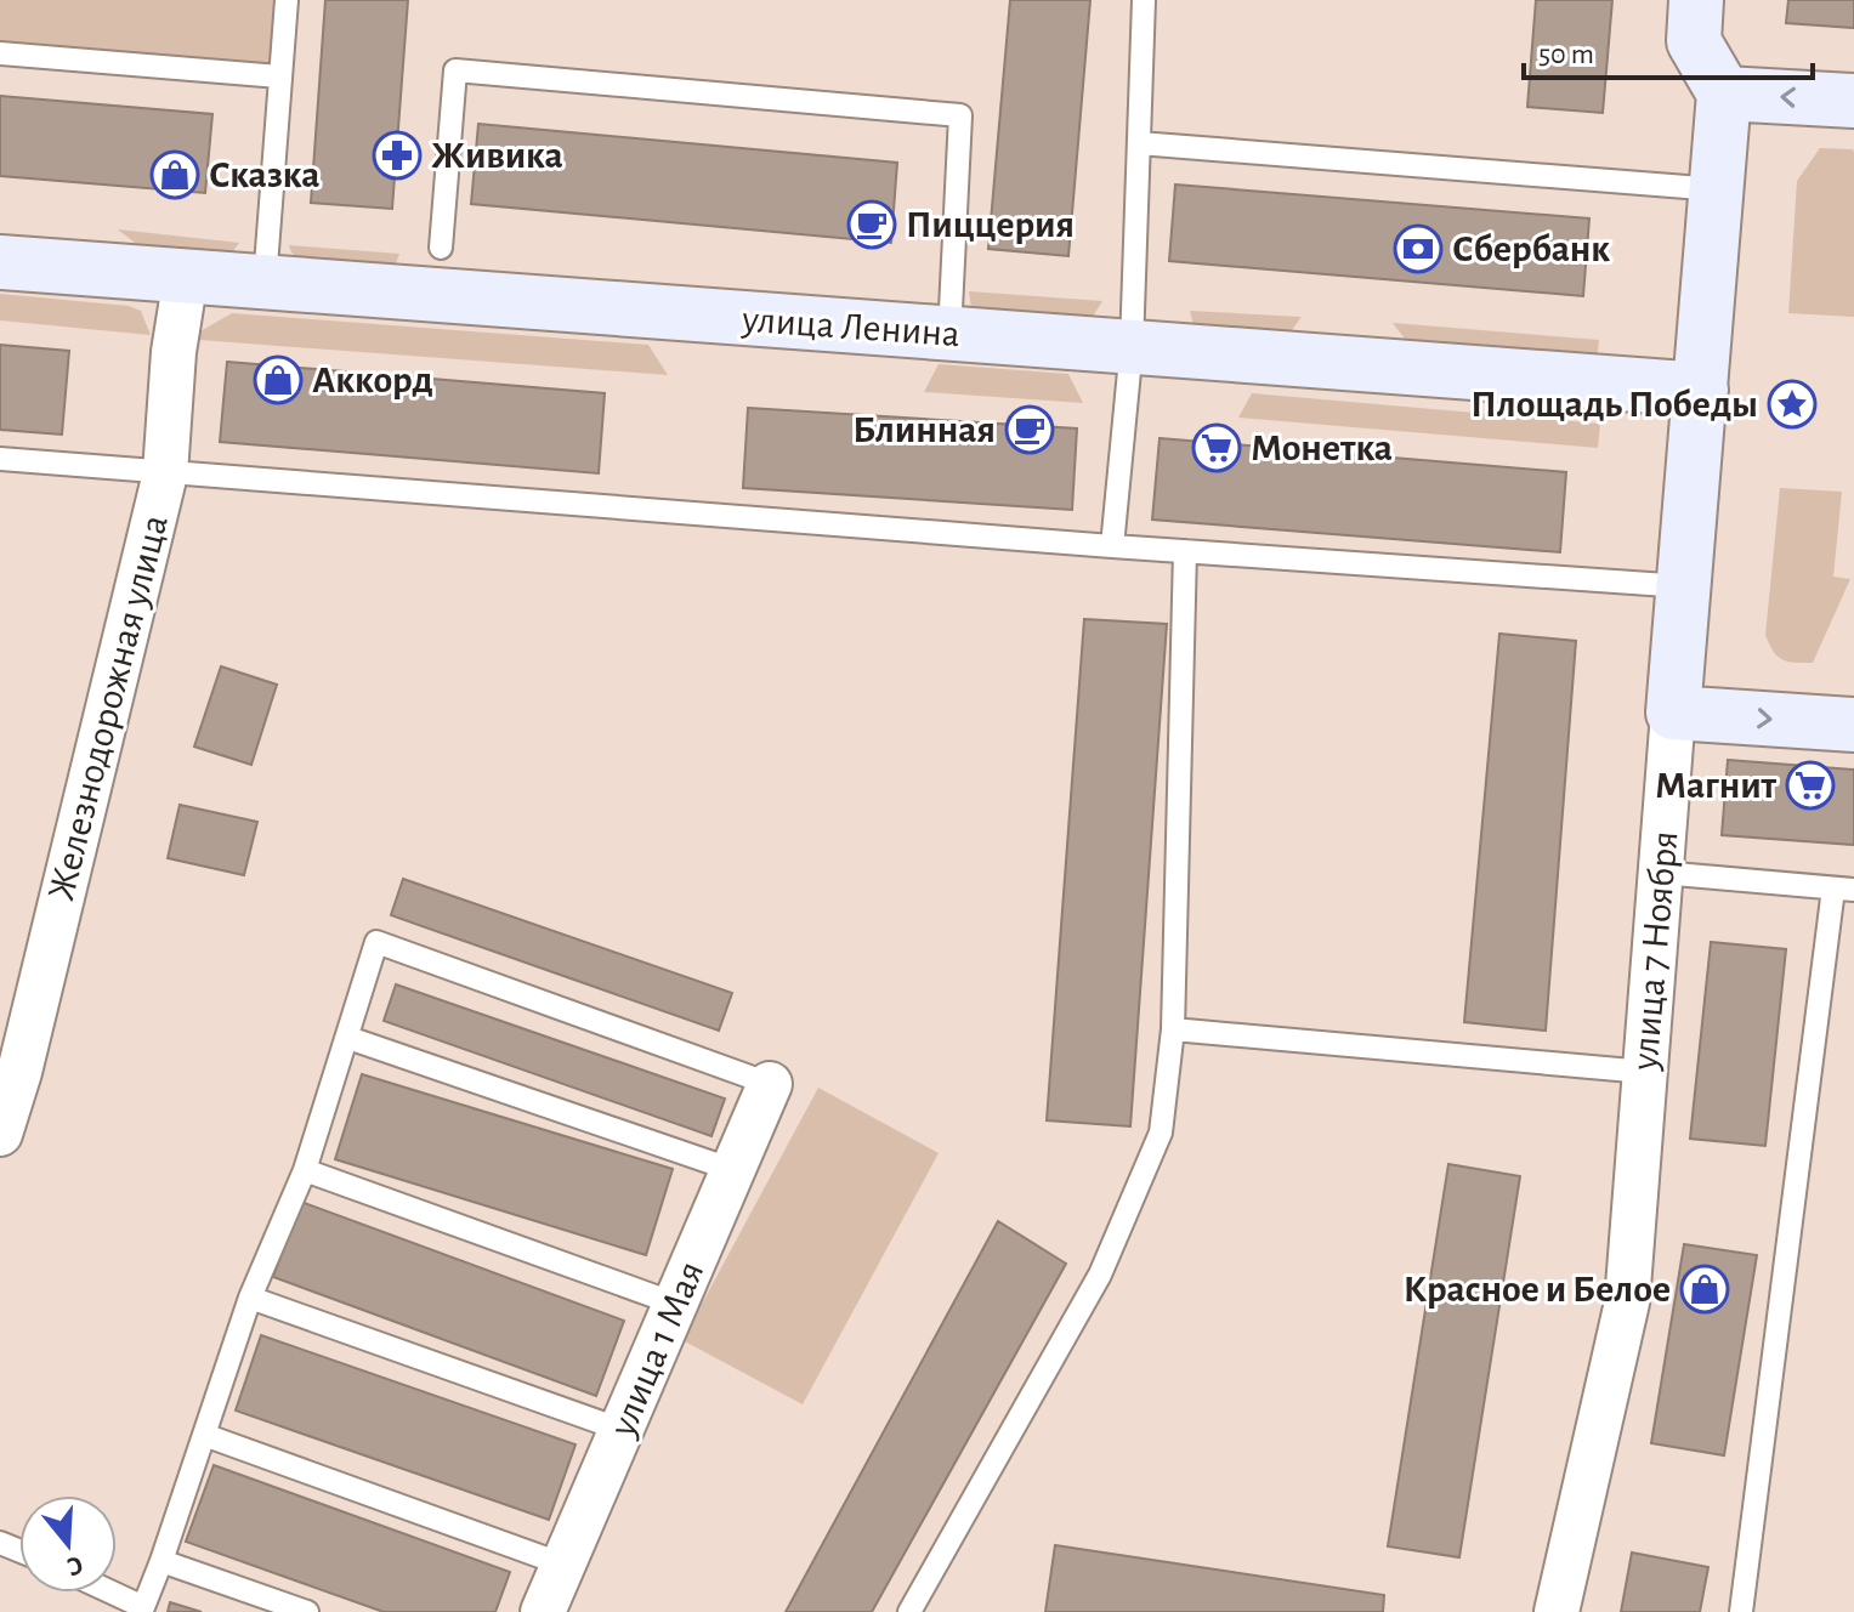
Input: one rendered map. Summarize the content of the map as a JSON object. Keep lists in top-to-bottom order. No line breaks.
{"streets":{"main road":["улица Ленина","улица 7 Ноября"],"street":["Железнодорожная улица","улица 1 Мая"]},"crossings":[["улица Ленина","Железнодорожная улица"],["улица Ленина","улица 7 Ноября"]],"places":{"pharmacy":["Живика"],"shop":["Сказка","Аккорд","Красное и Белое"],"cafe":["Пиццерия","Блинная"],"bank":["Сбербанк"],"place":["Площадь Победы"],"supermarket":["Монетка","Магнит"]},"scale_bar":"50 m","north":"bottom"}
